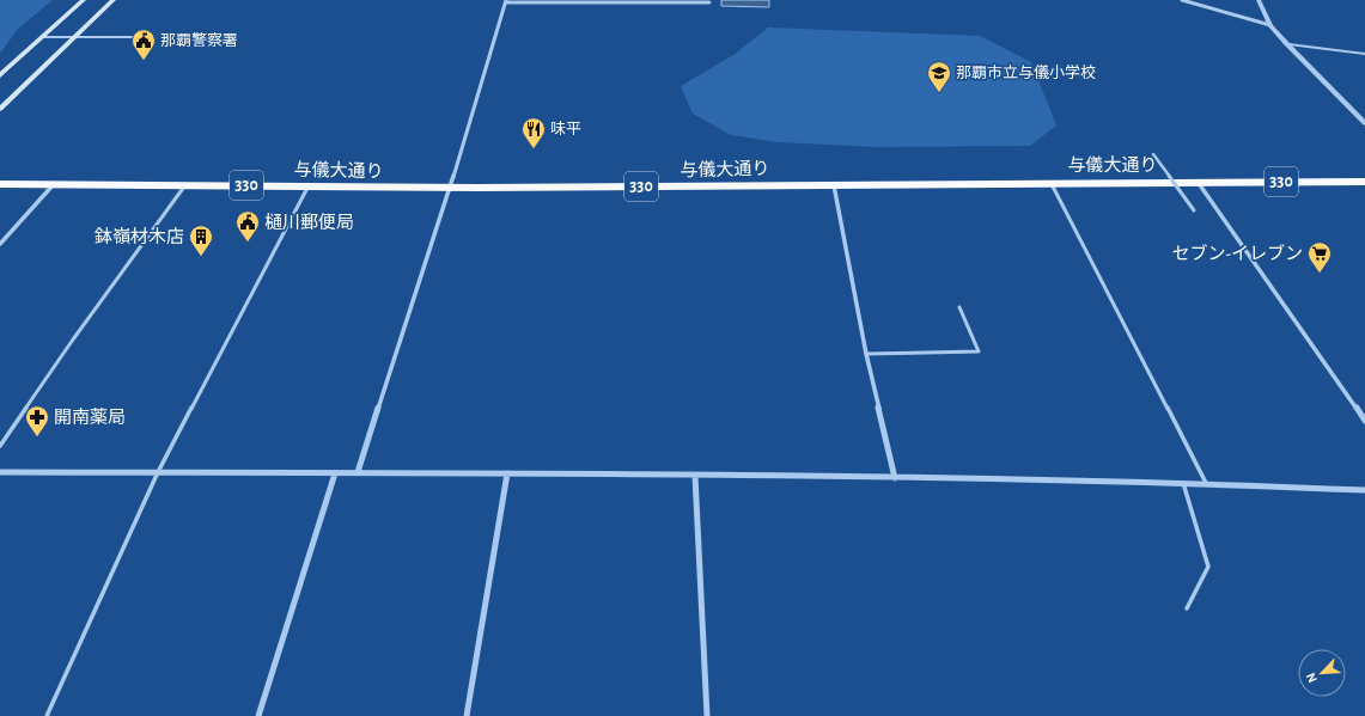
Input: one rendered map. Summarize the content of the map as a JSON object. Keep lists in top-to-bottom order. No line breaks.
{"streets":{"highway":["与儀大通り","330"]},"places":{"public building":["那覇警察署","樋川郵便局"],"school or university":["那覇市立与儀小学校"],"restaurant":["味平"],"building":["鉢嶺材木店"],"supermarket":["セブン-イレブン"],"pharmacy":["開南薬局"]},"north":"bottom left"}
